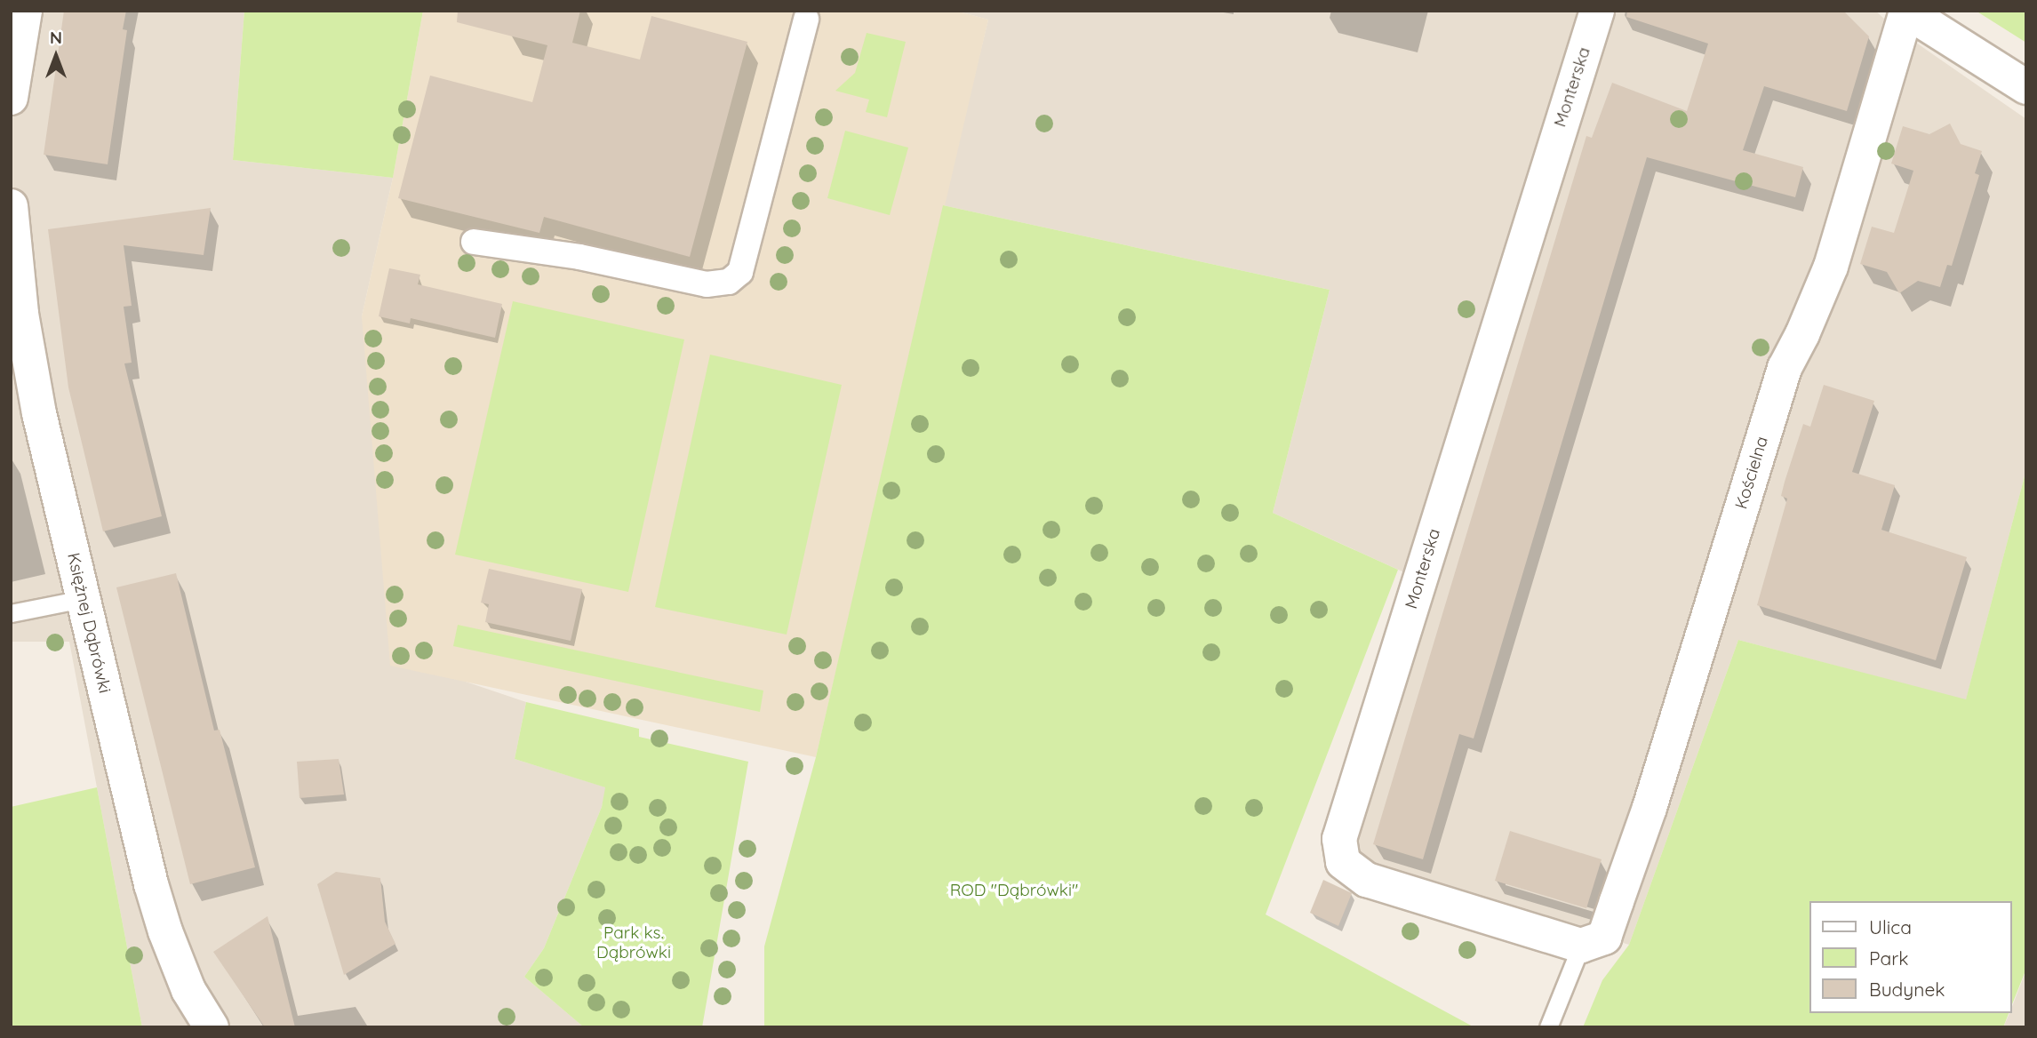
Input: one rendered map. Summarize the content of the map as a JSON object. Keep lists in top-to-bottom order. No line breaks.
{"streets":{"street":["Monterska","Kościelna","Księżnej Dąbrówki"]},"crossings":[["Monterska","Kościelna"]],"parks":["ROD \"Dąbrówki\"","Park ks. Dąbrówki"],"legend":["Ulica","Park","Budynek"],"north":"top"}
